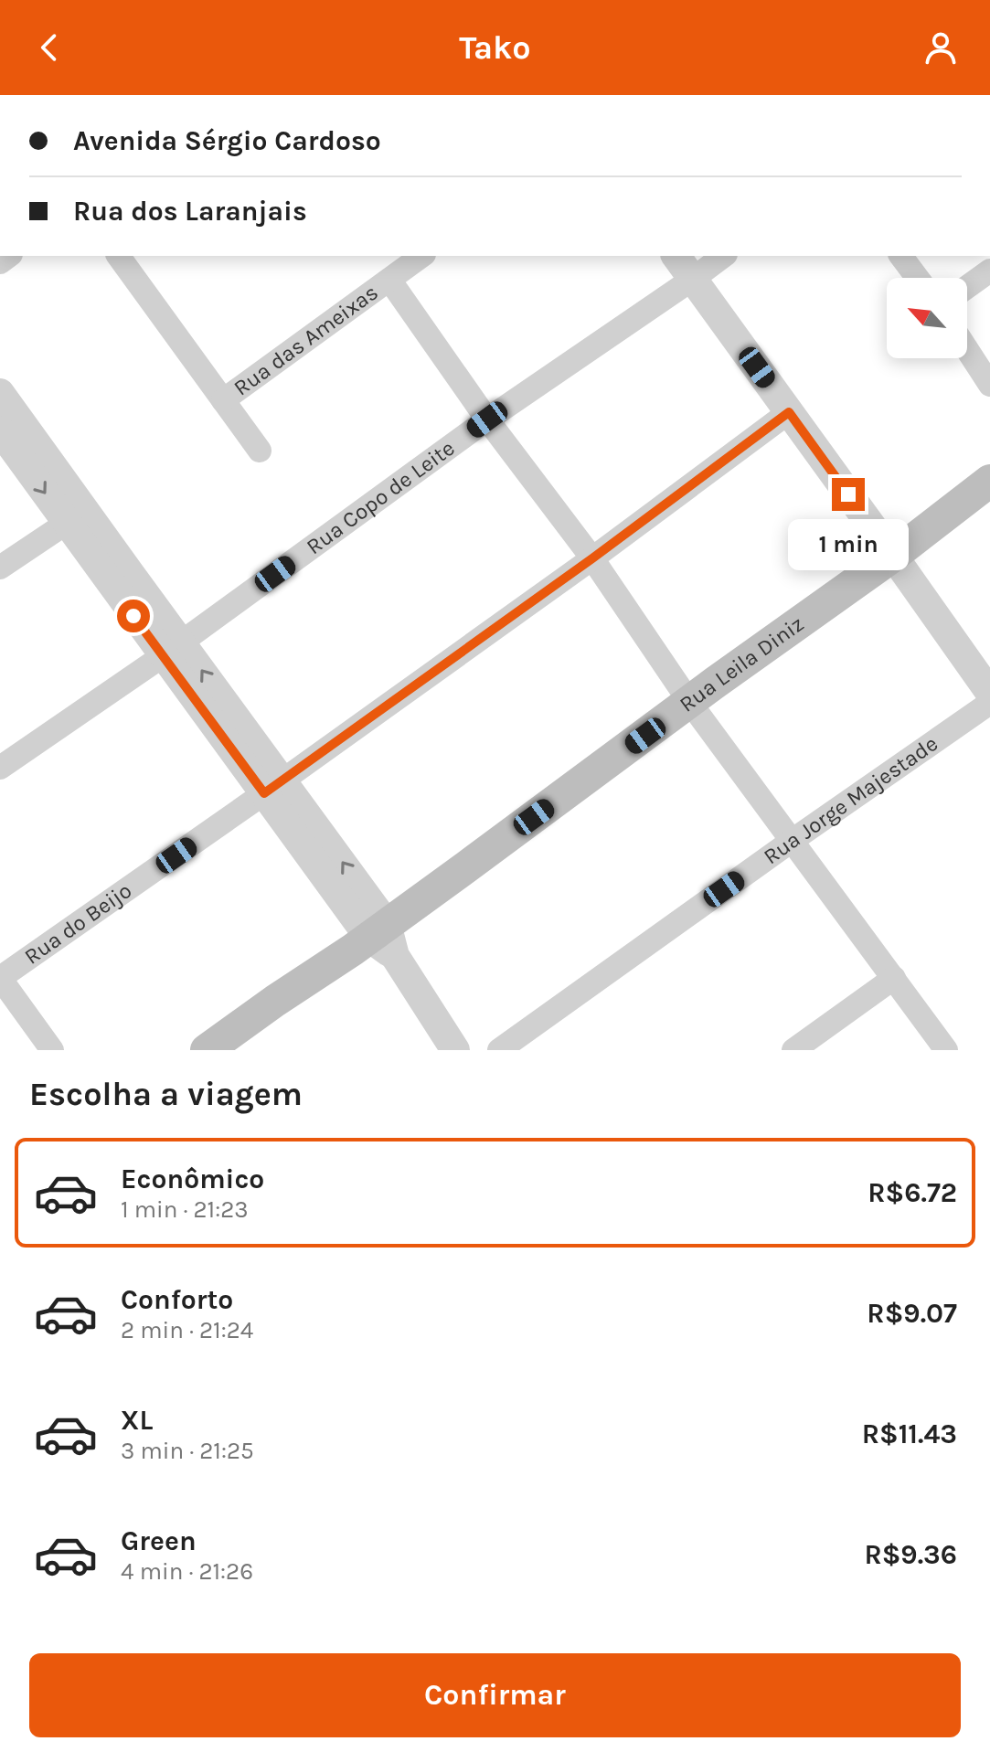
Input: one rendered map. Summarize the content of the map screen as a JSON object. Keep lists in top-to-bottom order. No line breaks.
{"streets":{"main road":["Rua Leila Diniz"],"street":["Rua das Ameixas","Rua Copo de Leite","Rua Jorge Majestade","Rua do Beijo"]},"north":"top left","page":{"header":"Tako","banner":["Avenida Sérgio Cardoso","Rua dos Laranjais"],"bubble":"1 min","heading":"Escolha a viagem","list":[{"name":"Econômico","note":"1 min · 21:23","value":"R$6.72"},{"name":"Conforto","note":"2 min · 21:24","value":"R$9.07"},{"name":"XL","note":"3 min · 21:25","value":"R$11.43"},{"name":"Green","note":"4 min · 21:26","value":"R$9.36"}],"buttons":"Confirmar"}}
